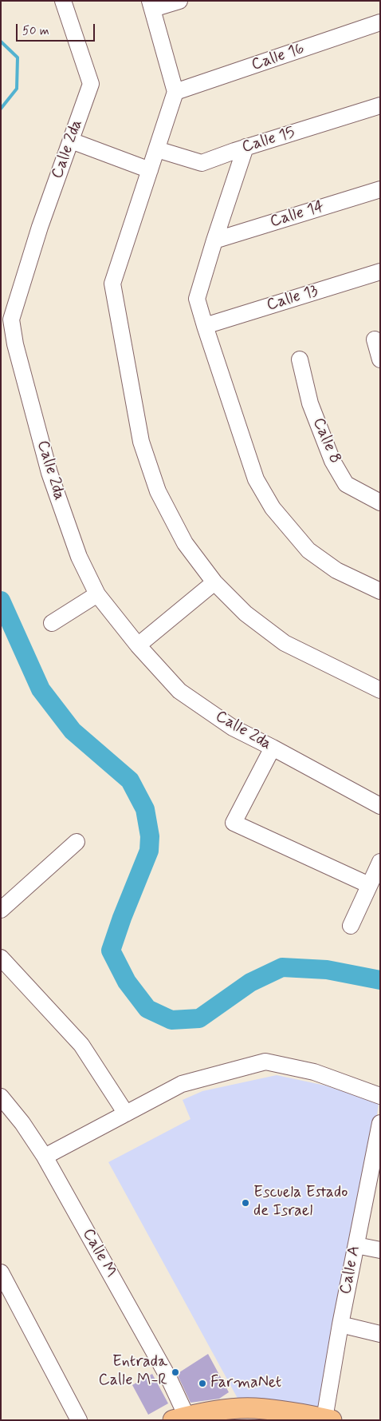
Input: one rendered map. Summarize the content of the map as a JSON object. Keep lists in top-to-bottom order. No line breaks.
{"streets":{"street":["Calle 16","Calle 15","Calle 2da","Calle 14","Calle 13","Calle 8","Calle M","Calle A"]},"places":["Escuela Estado de Israel","Entrada Calle M-R","FarmaNet"],"scale_bar":"50 m"}
